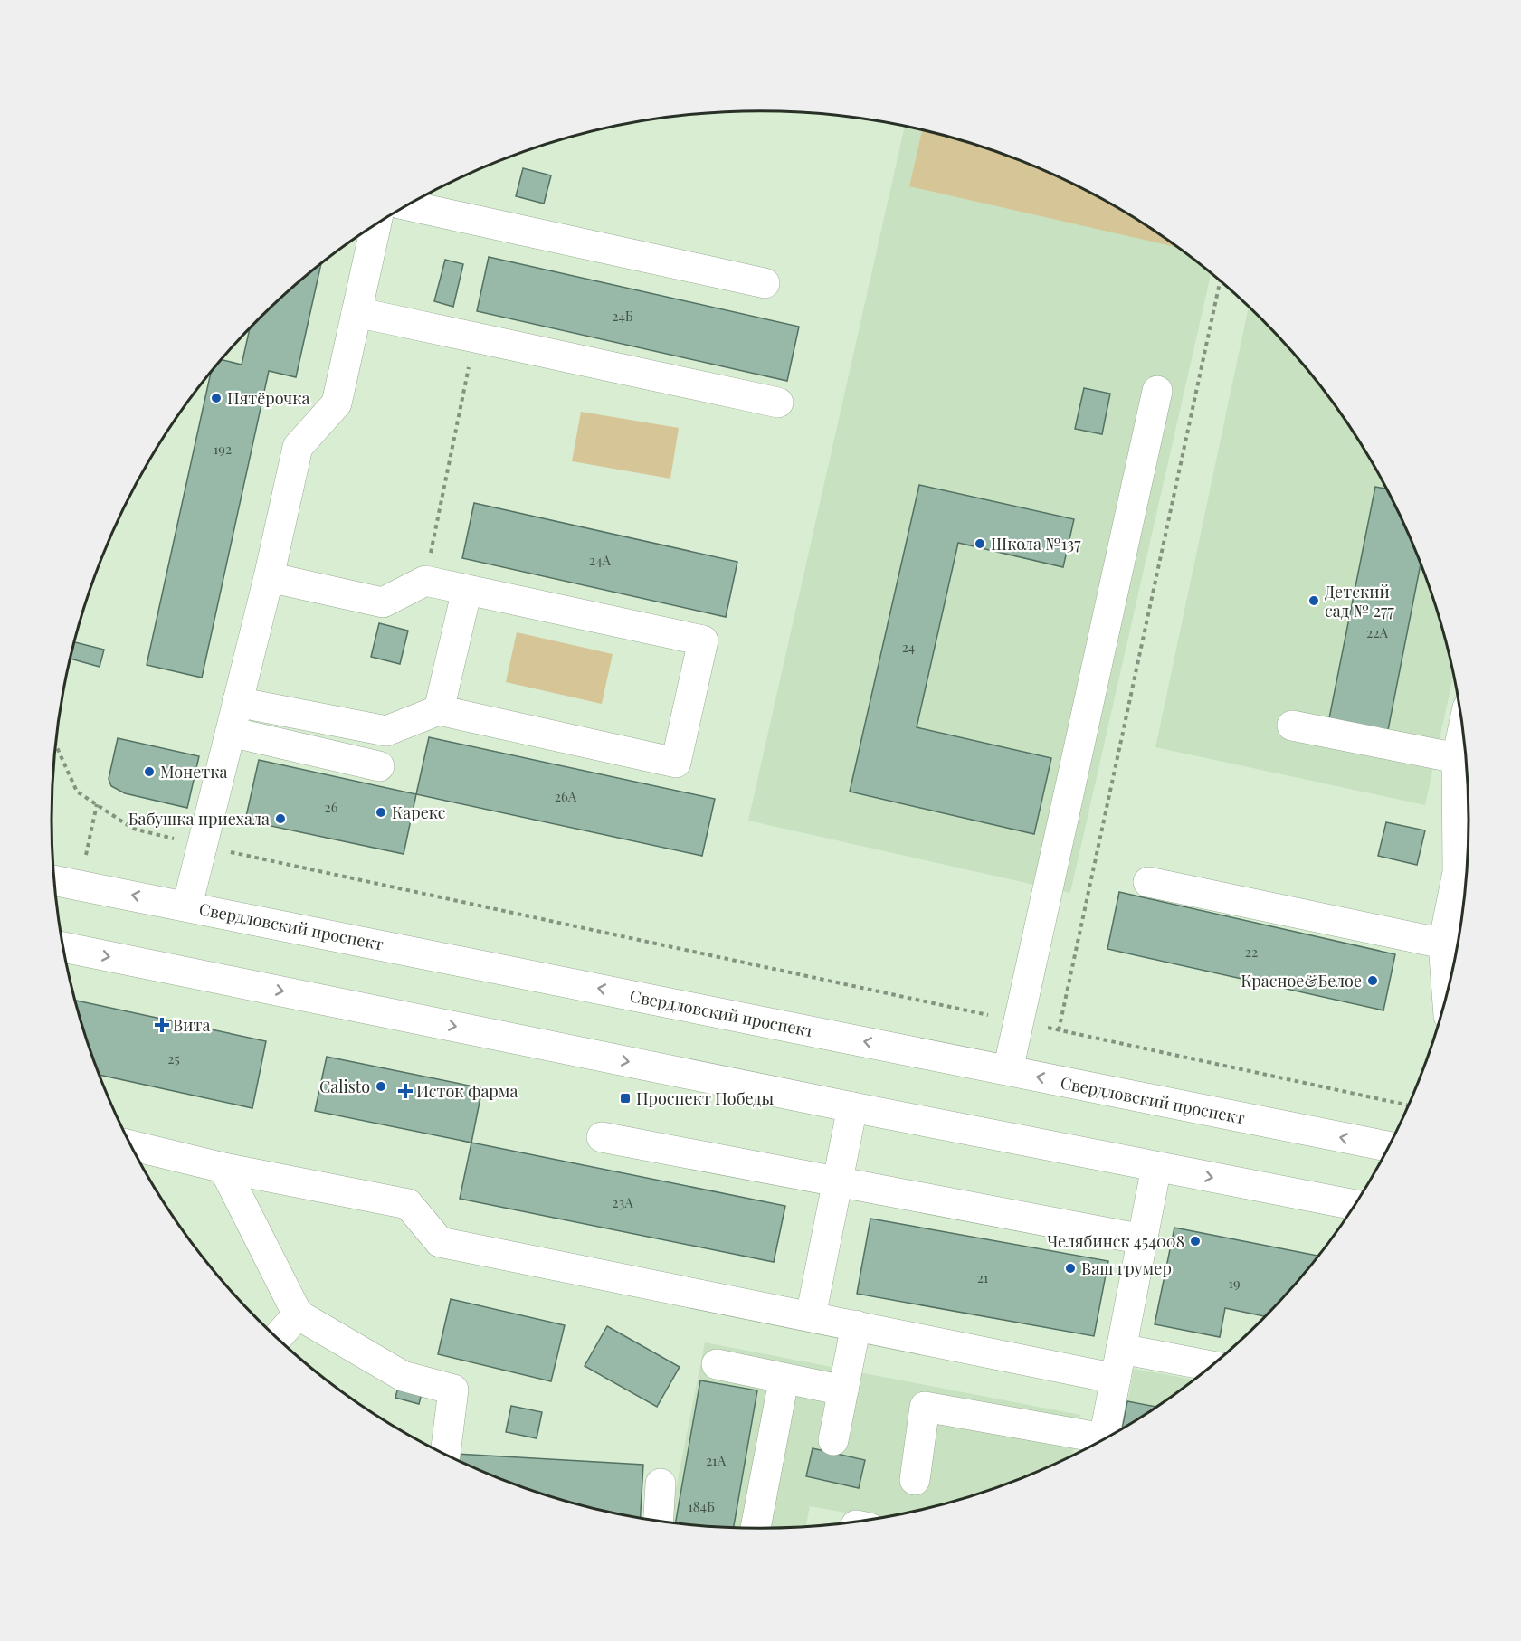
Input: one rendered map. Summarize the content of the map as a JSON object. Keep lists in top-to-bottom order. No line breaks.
{"streets":{"main road":["Свердловский проспект"]},"places":{"other":["Пятёрочка","Школа №137","Детский сад № 277","Монетка","Карекс","Бабушка приехала","Красное&Белое","Calisto","Челябинск 454008","Ваш грумер"],"health":["Вита","Исток фарма"],"transit":["Проспект Победы"]},"house_numbers":["24Б","192","24А","22А","24","26А","26","22","25","23А","21","19","21А","184Б"]}
